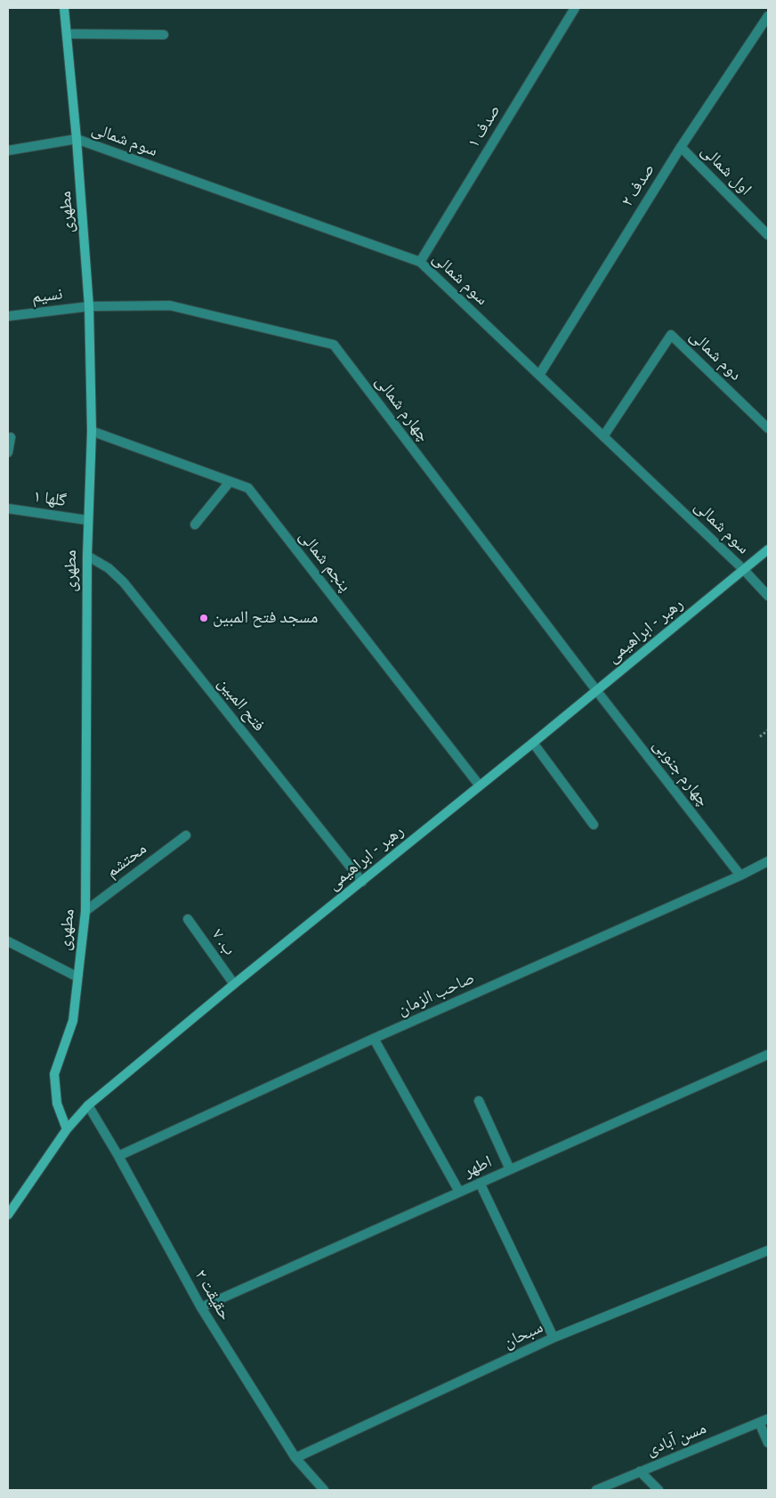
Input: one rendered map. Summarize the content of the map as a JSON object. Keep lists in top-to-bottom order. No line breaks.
{"streets":{"street":["صدف ۱","سوم شمالی","اول شمالی","صدف ۲","مطهری","نسیم","دوم شمالی","چهارم شمالی","گلها ۱","پنجم شمالی","رهبر - ابراهیمی","فتح المبین","چهارم جنوبی","محتشم","ب. ۷","صاحب الزمان","اطهر","حقیقت ۲","سبحان","مسن آبادی"]},"crossings":[["صدف ۱","سوم شمالی"],["سوم شمالی","صدف ۲"],["سوم شمالی","مطهری"],["سوم شمالی","دوم شمالی"],["سوم شمالی","رهبر - ابراهیمی"],["اول شمالی","صدف ۲"],["مطهری","نسیم"],["مطهری","چهارم شمالی"],["مطهری","گلها ۱"],["مطهری","پنجم شمالی"],["مطهری","رهبر - ابراهیمی"],["مطهری","فتح المبین"],["مطهری","محتشم"],["نسیم","چهارم شمالی"],["چهارم شمالی","رهبر - ابراهیمی"],["چهارم شمالی","چهارم جنوبی"],["پنجم شمالی","رهبر - ابراهیمی"],["رهبر - ابراهیمی","فتح المبین"],["رهبر - ابراهیمی","چهارم جنوبی"],["رهبر - ابراهیمی","ب. ۷"],["رهبر - ابراهیمی","حقیقت ۲"],["چهارم جنوبی","صاحب الزمان"],["صاحب الزمان","حقیقت ۲"],["اطهر","حقیقت ۲"],["حقیقت ۲","سبحان"]],"places":["مسجد فتح المبین"]}
